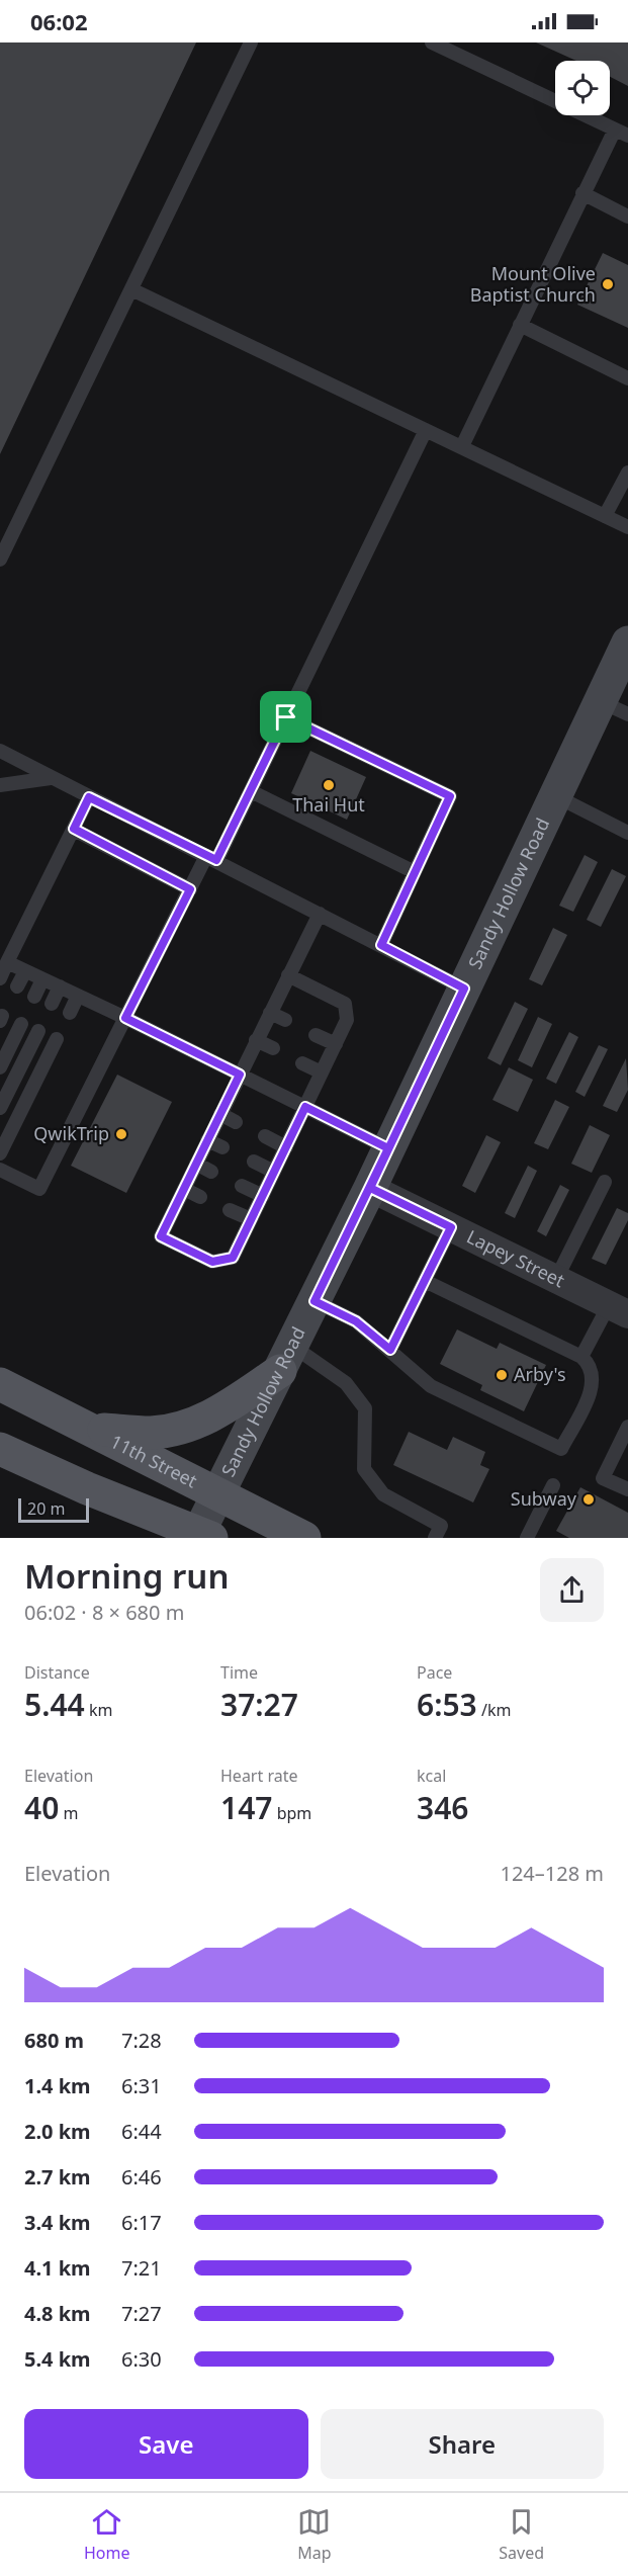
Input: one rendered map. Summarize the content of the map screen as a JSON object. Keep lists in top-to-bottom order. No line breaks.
{"streets":{"main road":["11th Street"],"street":["Sandy Hollow Road","Lapey Street"]},"crossings":[["Sandy Hollow Road","Lapey Street"],["Sandy Hollow Road","11th Street"]],"places":["Mount Olive Baptist Church","Thai Hut","QwikTrip","Arby's","Subway"],"scale_bar":"20 m","page":{"status":"06:02","scale":"20 m","heading":["Morning run","06:02 · 8 × 680 m"],"stats":[["Distance","5.44 km"],["Time","37:27"],["Pace","6:53 /km"],["Elevation","40 m"],["Heart rate","147 bpm"],["kcal","346"]],"chart":["Elevation","124–128 m"],"list":[{"name":"680 m","note":"7:28"},{"name":"1.4 km","note":"6:31"},{"name":"2.0 km","note":"6:44"},{"name":"2.7 km","note":"6:46"},{"name":"3.4 km","note":"6:17"},{"name":"4.1 km","note":"7:21"},{"name":"4.8 km","note":"7:27"},{"name":"5.4 km","note":"6:30"}],"buttons":["Save","Share"],"tabs":["Home","Map","Saved"]}}
